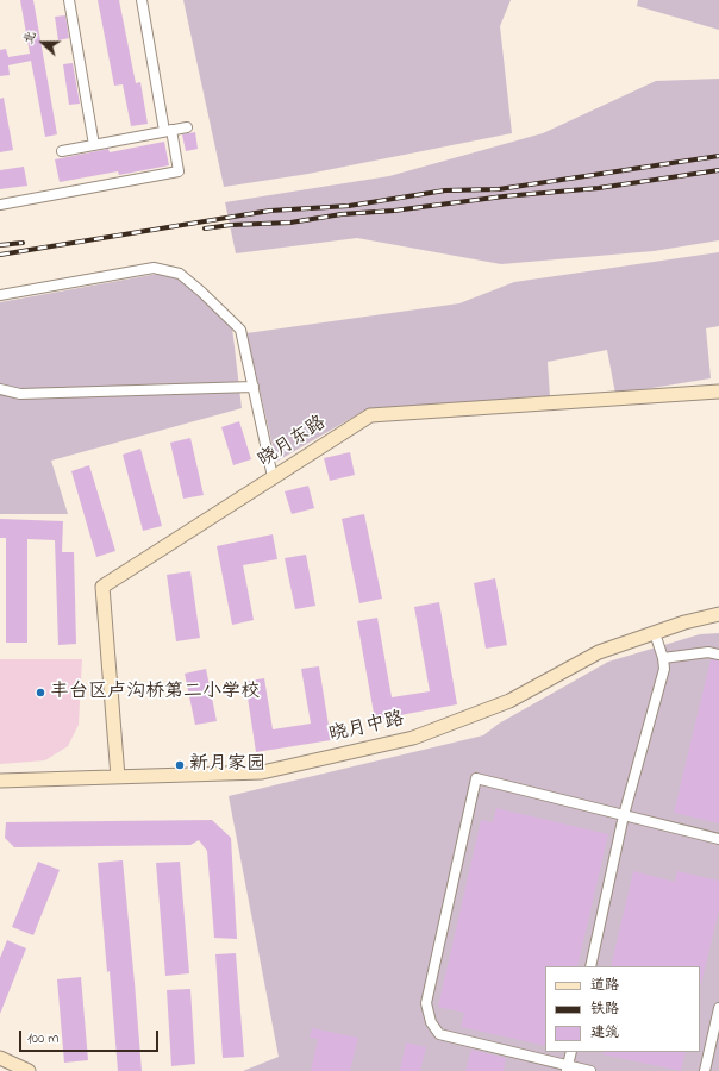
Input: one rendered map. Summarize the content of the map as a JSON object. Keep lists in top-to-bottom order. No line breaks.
{"streets":{"street":["晓月东路","晓月中路"]},"crossings":[["晓月东路","晓月中路"]],"places":["丰台区卢沟桥第二小学校","新月家园"],"legend":["道路","铁路","建筑"],"scale_bar":"100 m","north":"left"}
